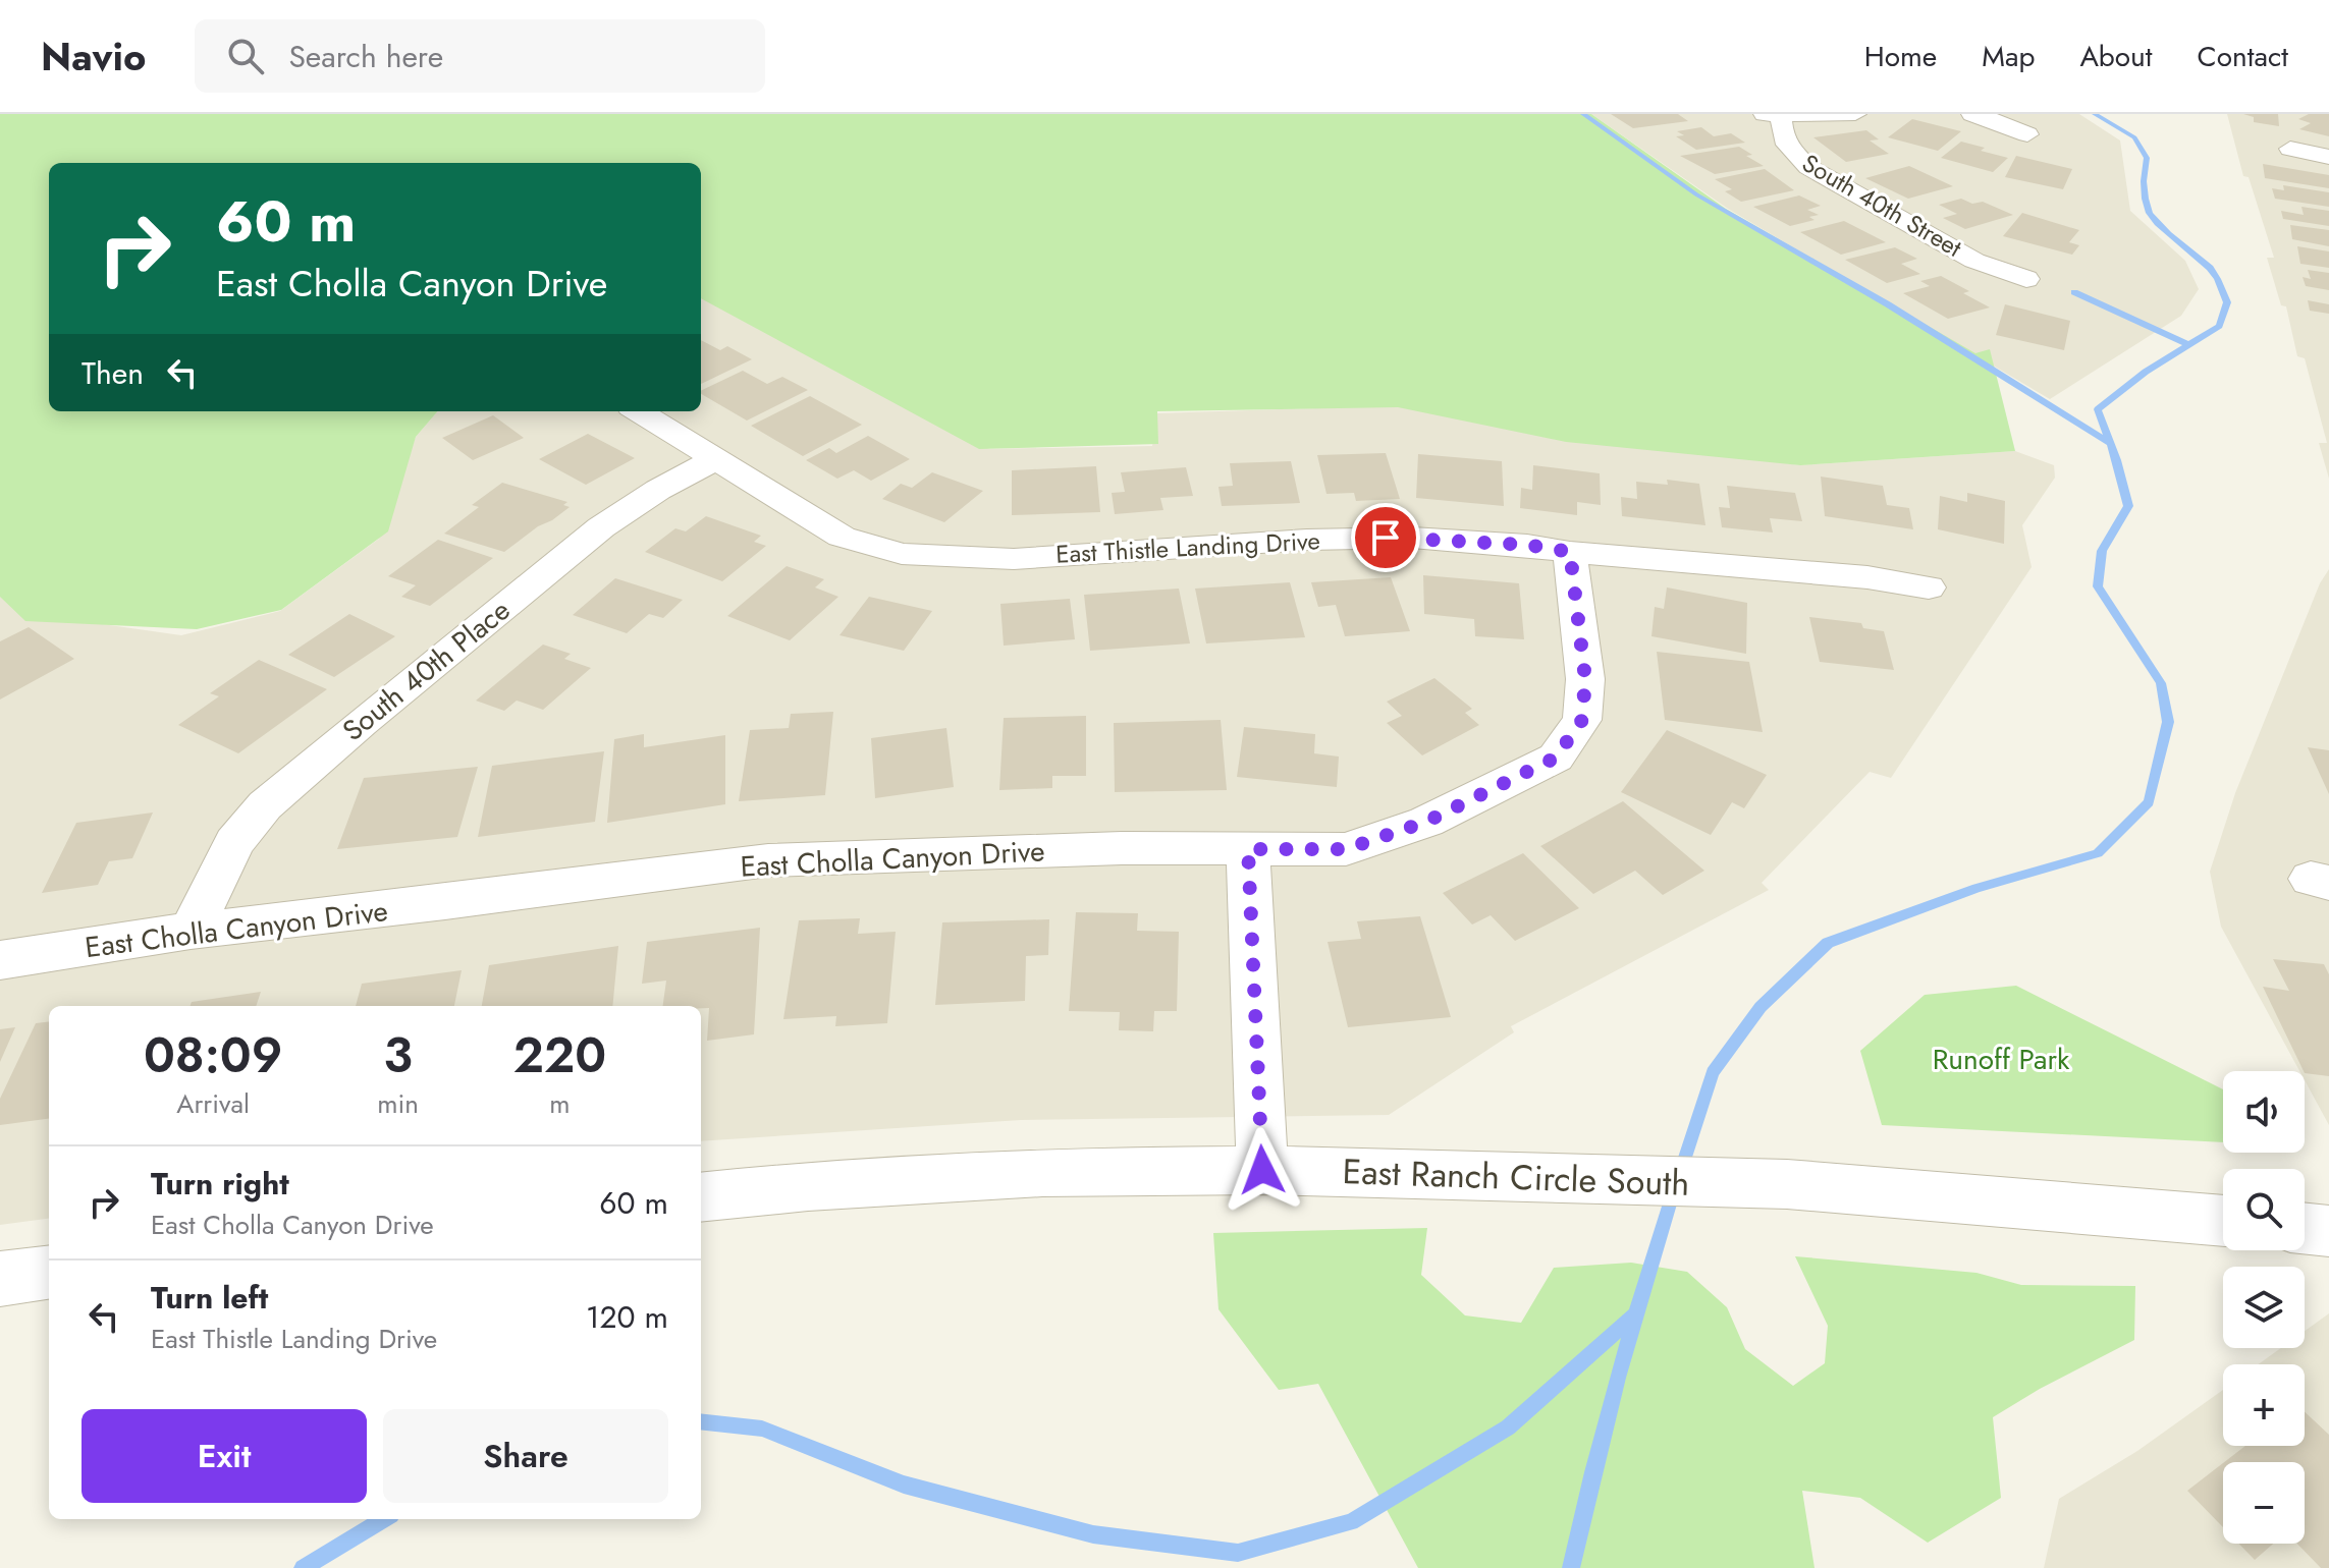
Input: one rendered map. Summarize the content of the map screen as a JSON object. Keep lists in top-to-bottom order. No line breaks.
{"streets":{"street":["South 40th Street","East Thistle Landing Drive","South 40th Place","East Cholla Canyon Drive","East Ranch Circle South"]},"crossings":[["East Thistle Landing Drive","South 40th Place"],["East Thistle Landing Drive","East Cholla Canyon Drive"],["South 40th Place","East Cholla Canyon Drive"]],"parks":["Runoff Park"],"page":{"header":"Navio","search":"Search here","nav":["Home","Map","About","Contact"],"turn":["60 m","East Cholla Canyon Drive"],"then":"Then","eta":["08:09","Arrival","3","min","220","m"],"map_buttons":["+","−"],"list":[{"name":"Turn right","note":"East Cholla Canyon Drive","value":"60 m"},{"name":"Turn left","note":"East Thistle Landing Drive","value":"120 m"}],"buttons":["Exit","Share"]}}
